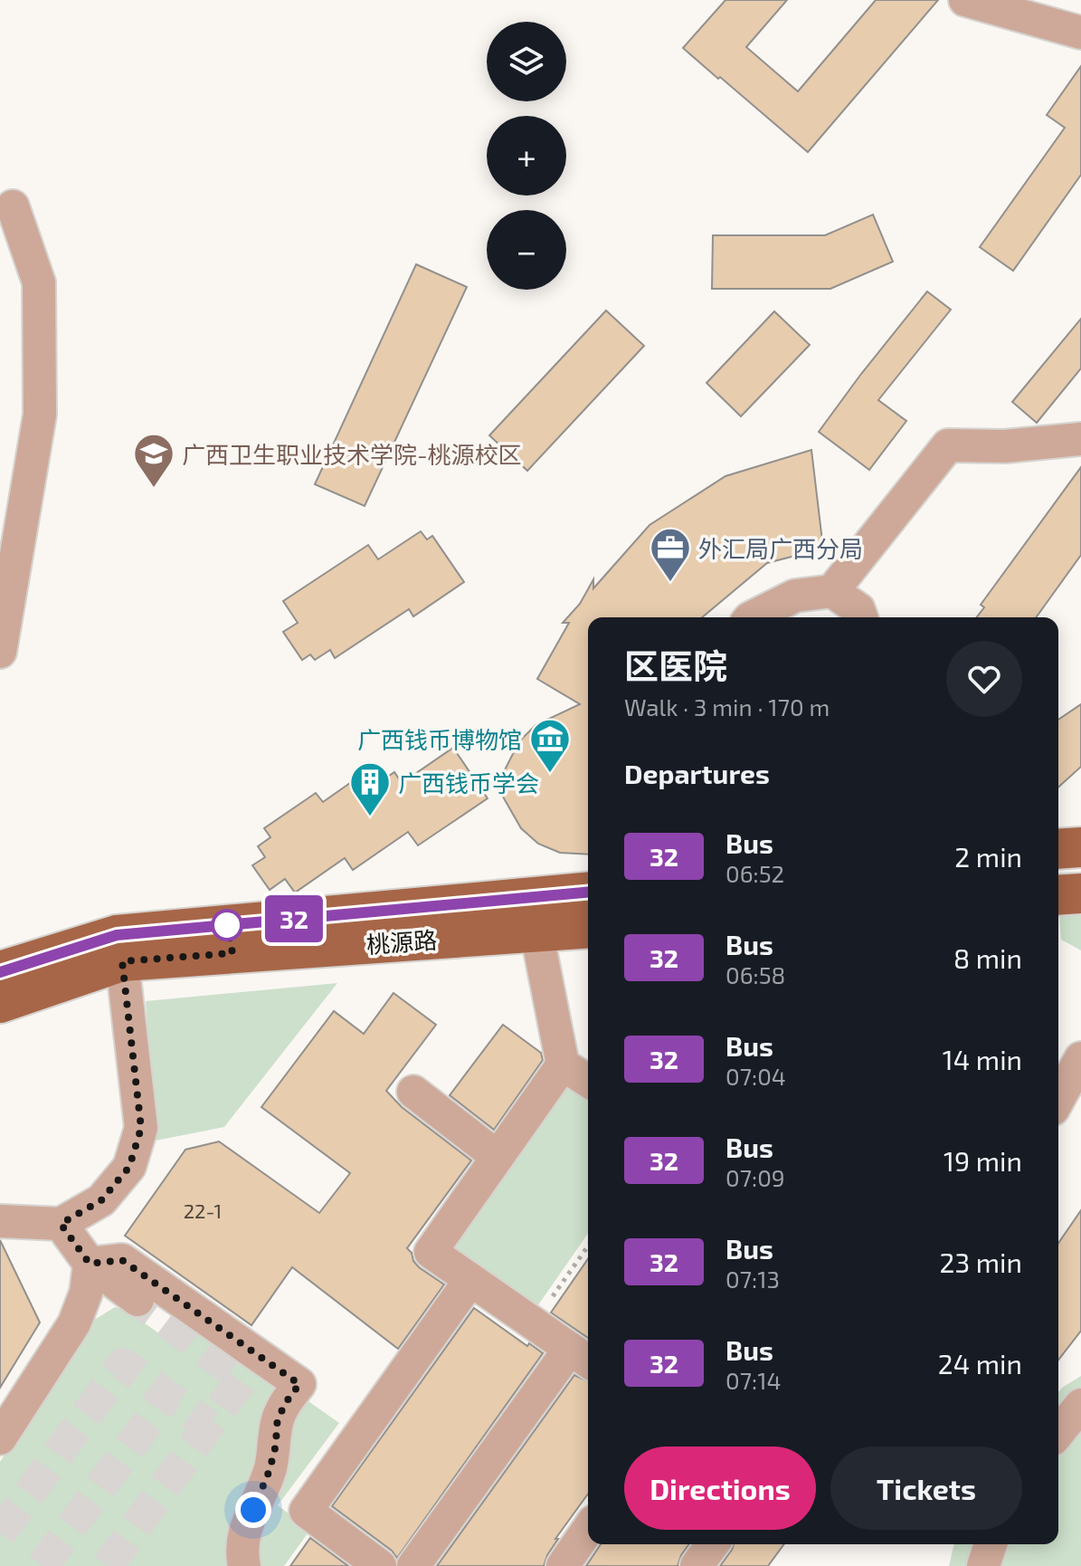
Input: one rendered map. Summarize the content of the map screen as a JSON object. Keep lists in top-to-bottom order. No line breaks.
{"streets":{"main road":["桃源路"]},"places":{"school or university":["广西卫生职业技术学院-桃源校区"],"office":["外汇局广西分局"],"museum":["广西钱币博物馆"],"building":["广西钱币学会"]},"lines":["bus line 32"],"house_numbers":["22-1"],"page":{"on_map":"32","map_buttons":["+","−"],"heading":[["区医院","Walk · 3 min · 170 m"],"Departures"],"list":[{"mark":"32","name":"Bus","note":"06:52","value":"2 min"},{"mark":"32","name":"Bus","note":"06:58","value":"8 min"},{"mark":"32","name":"Bus","note":"07:04","value":"14 min"},{"mark":"32","name":"Bus","note":"07:09","value":"19 min"},{"mark":"32","name":"Bus","note":"07:13","value":"23 min"},{"mark":"32","name":"Bus","note":"07:14","value":"24 min"}],"buttons":["Directions","Tickets"]}}
